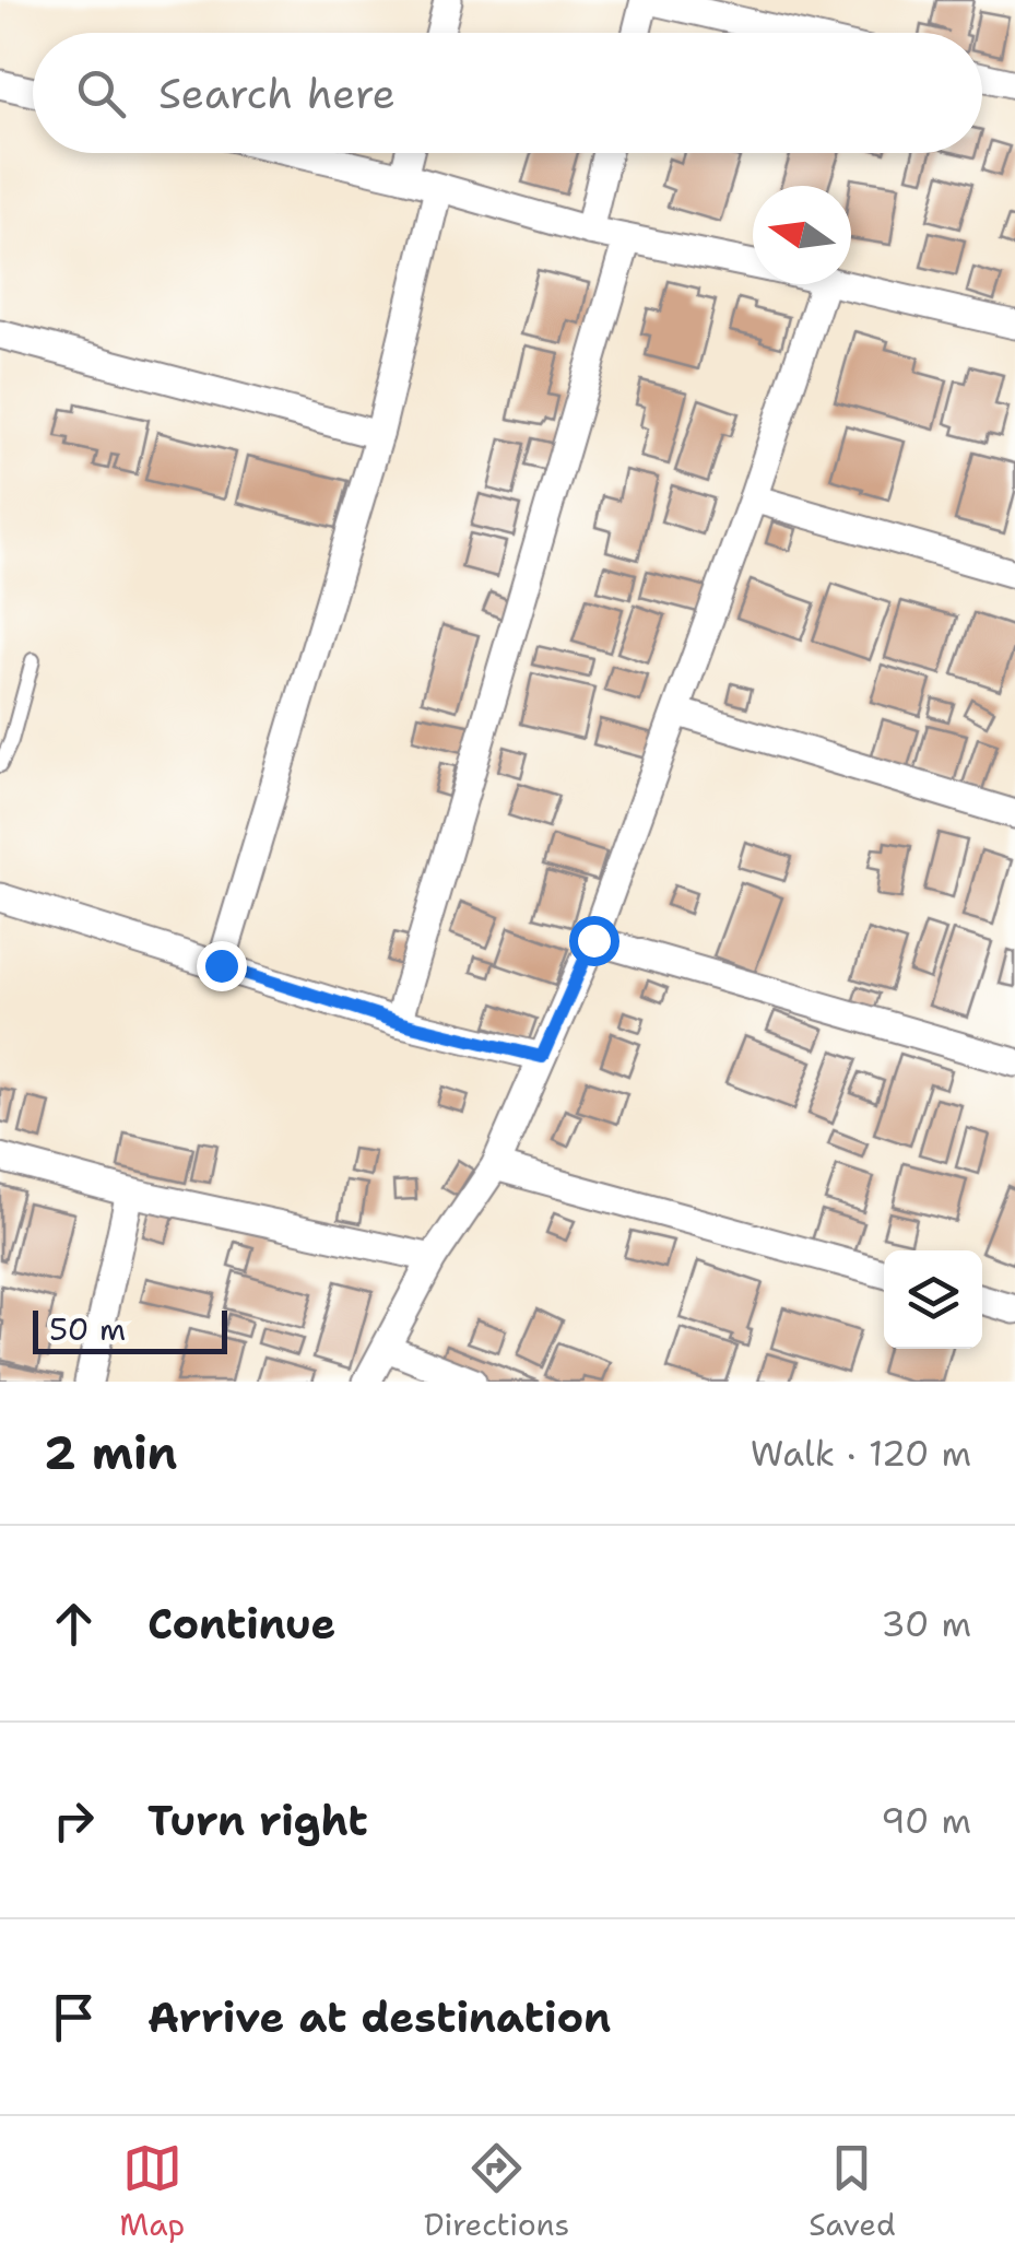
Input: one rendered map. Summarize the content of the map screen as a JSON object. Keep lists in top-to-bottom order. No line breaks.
{"scale_bar":"50 m","north":"left","page":{"search":"Search here","scale":"50 m","heading":["2 min","Walk · 120 m"],"list":[["Continue","30 m"],["Turn right","90 m"],"Arrive at destination"],"nav":["Map","Directions","Saved"]}}
